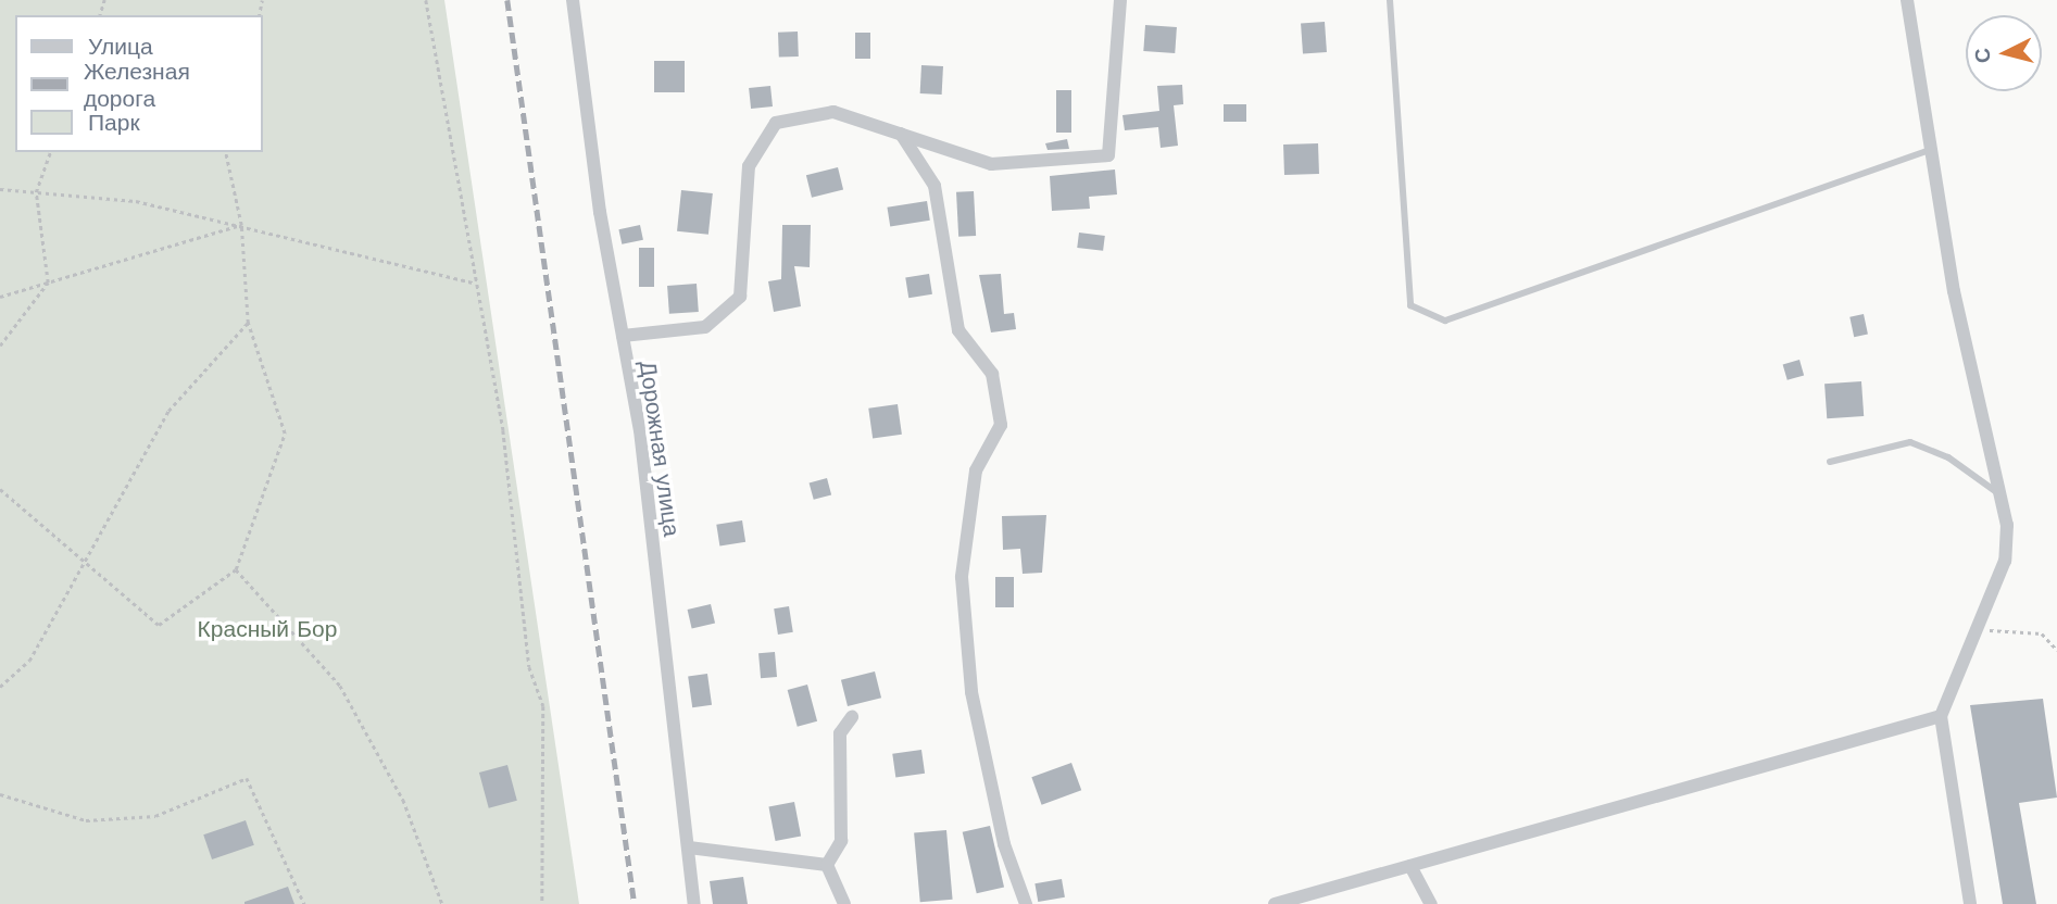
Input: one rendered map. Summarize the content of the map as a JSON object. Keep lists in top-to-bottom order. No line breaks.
{"streets":{"street":["Дорожная улица"]},"parks":["Красный Бор"],"legend":["Улица","Железная дорога","Парк"],"north":"left"}
